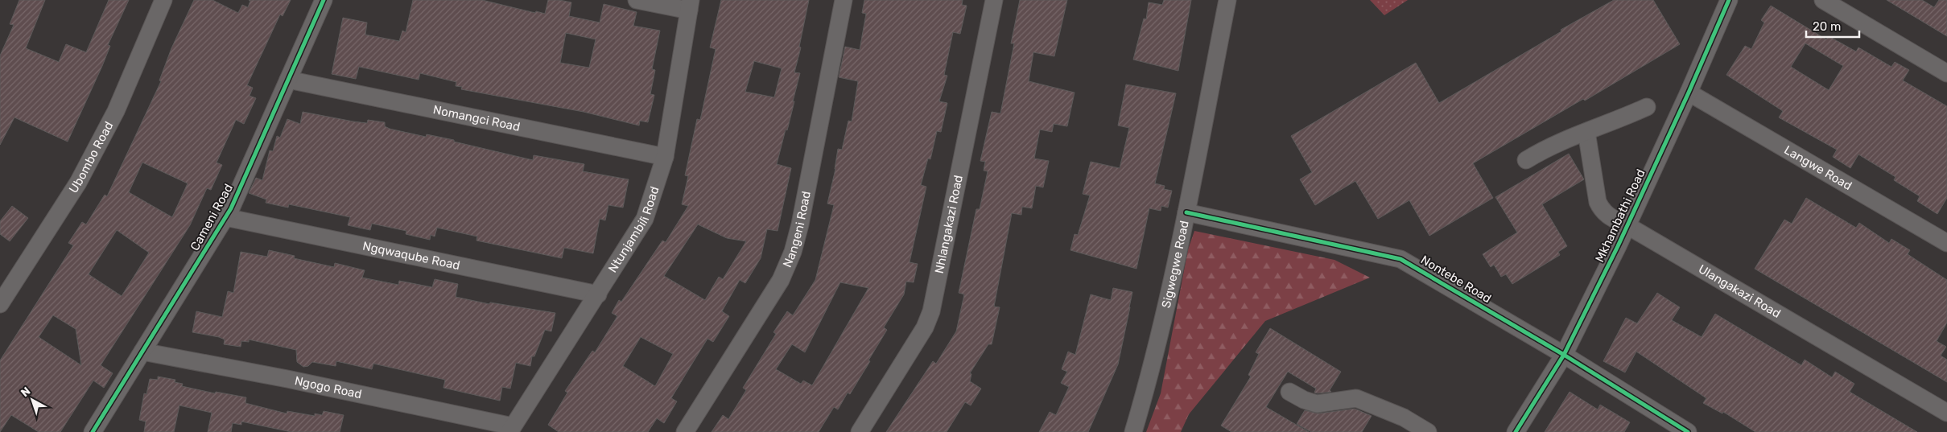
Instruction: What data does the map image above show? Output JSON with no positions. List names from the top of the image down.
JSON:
{
  "streets": {
    "street": [
      "Nomangci Road",
      "Ubombo Road",
      "Langwe Road",
      "Mkhambathi Road",
      "Cameni Road",
      "Nhlangakazi Road",
      "Nangeni Road",
      "Ntunjambili Road",
      "Ngqwaqube Road",
      "Sigwegwe Road",
      "Nontebe Road",
      "Ulangakazi Road",
      "Ngogo Road"
    ]
  },
  "crossings": [
    ["Nomangci Road", "Cameni Road"],
    ["Nomangci Road", "Ntunjambili Road"],
    ["Langwe Road", "Mkhambathi Road"],
    ["Mkhambathi Road", "Nontebe Road"],
    ["Mkhambathi Road", "Ulangakazi Road"],
    ["Cameni Road", "Ngqwaqube Road"],
    ["Cameni Road", "Ngogo Road"],
    ["Ntunjambili Road", "Ngqwaqube Road"],
    ["Ntunjambili Road", "Ngogo Road"],
    ["Sigwegwe Road", "Nontebe Road"]
  ],
  "scale_bar": "20 m",
  "north": "top left"
}
